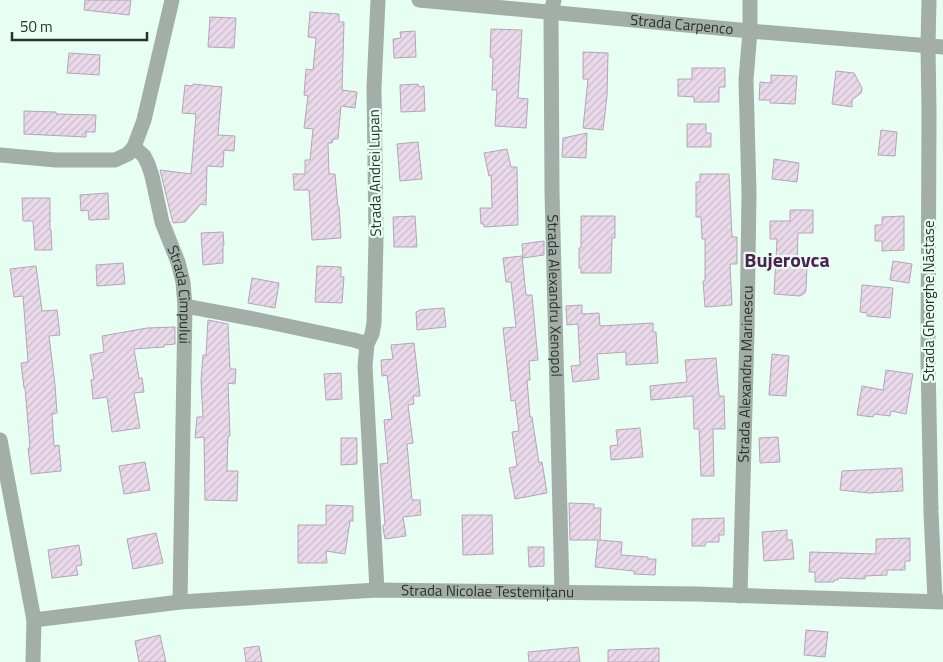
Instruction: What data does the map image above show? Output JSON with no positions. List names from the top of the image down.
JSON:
{
  "streets": {
    "street": [
      "Strada Carpenco",
      "Strada Andrei Lupan",
      "Strada Cîmpului",
      "Strada Alexandru Xenopol",
      "Strada Gheorghe Năstase",
      "Strada Alexandru Marinescu",
      "Strada Nicolae Testemițanu"
    ]
  },
  "crossings": [
    ["Strada Carpenco", "Strada Alexandru Xenopol"],
    ["Strada Carpenco", "Strada Gheorghe Năstase"],
    ["Strada Carpenco", "Strada Alexandru Marinescu"],
    ["Strada Andrei Lupan", "Strada Nicolae Testemițanu"],
    ["Strada Cîmpului", "Strada Nicolae Testemițanu"],
    ["Strada Alexandru Xenopol", "Strada Nicolae Testemițanu"],
    ["Strada Gheorghe Năstase", "Strada Nicolae Testemițanu"],
    ["Strada Alexandru Marinescu", "Strada Nicolae Testemițanu"]
  ],
  "districts": ["Bujerovca"],
  "scale_bar": "50 m"
}
